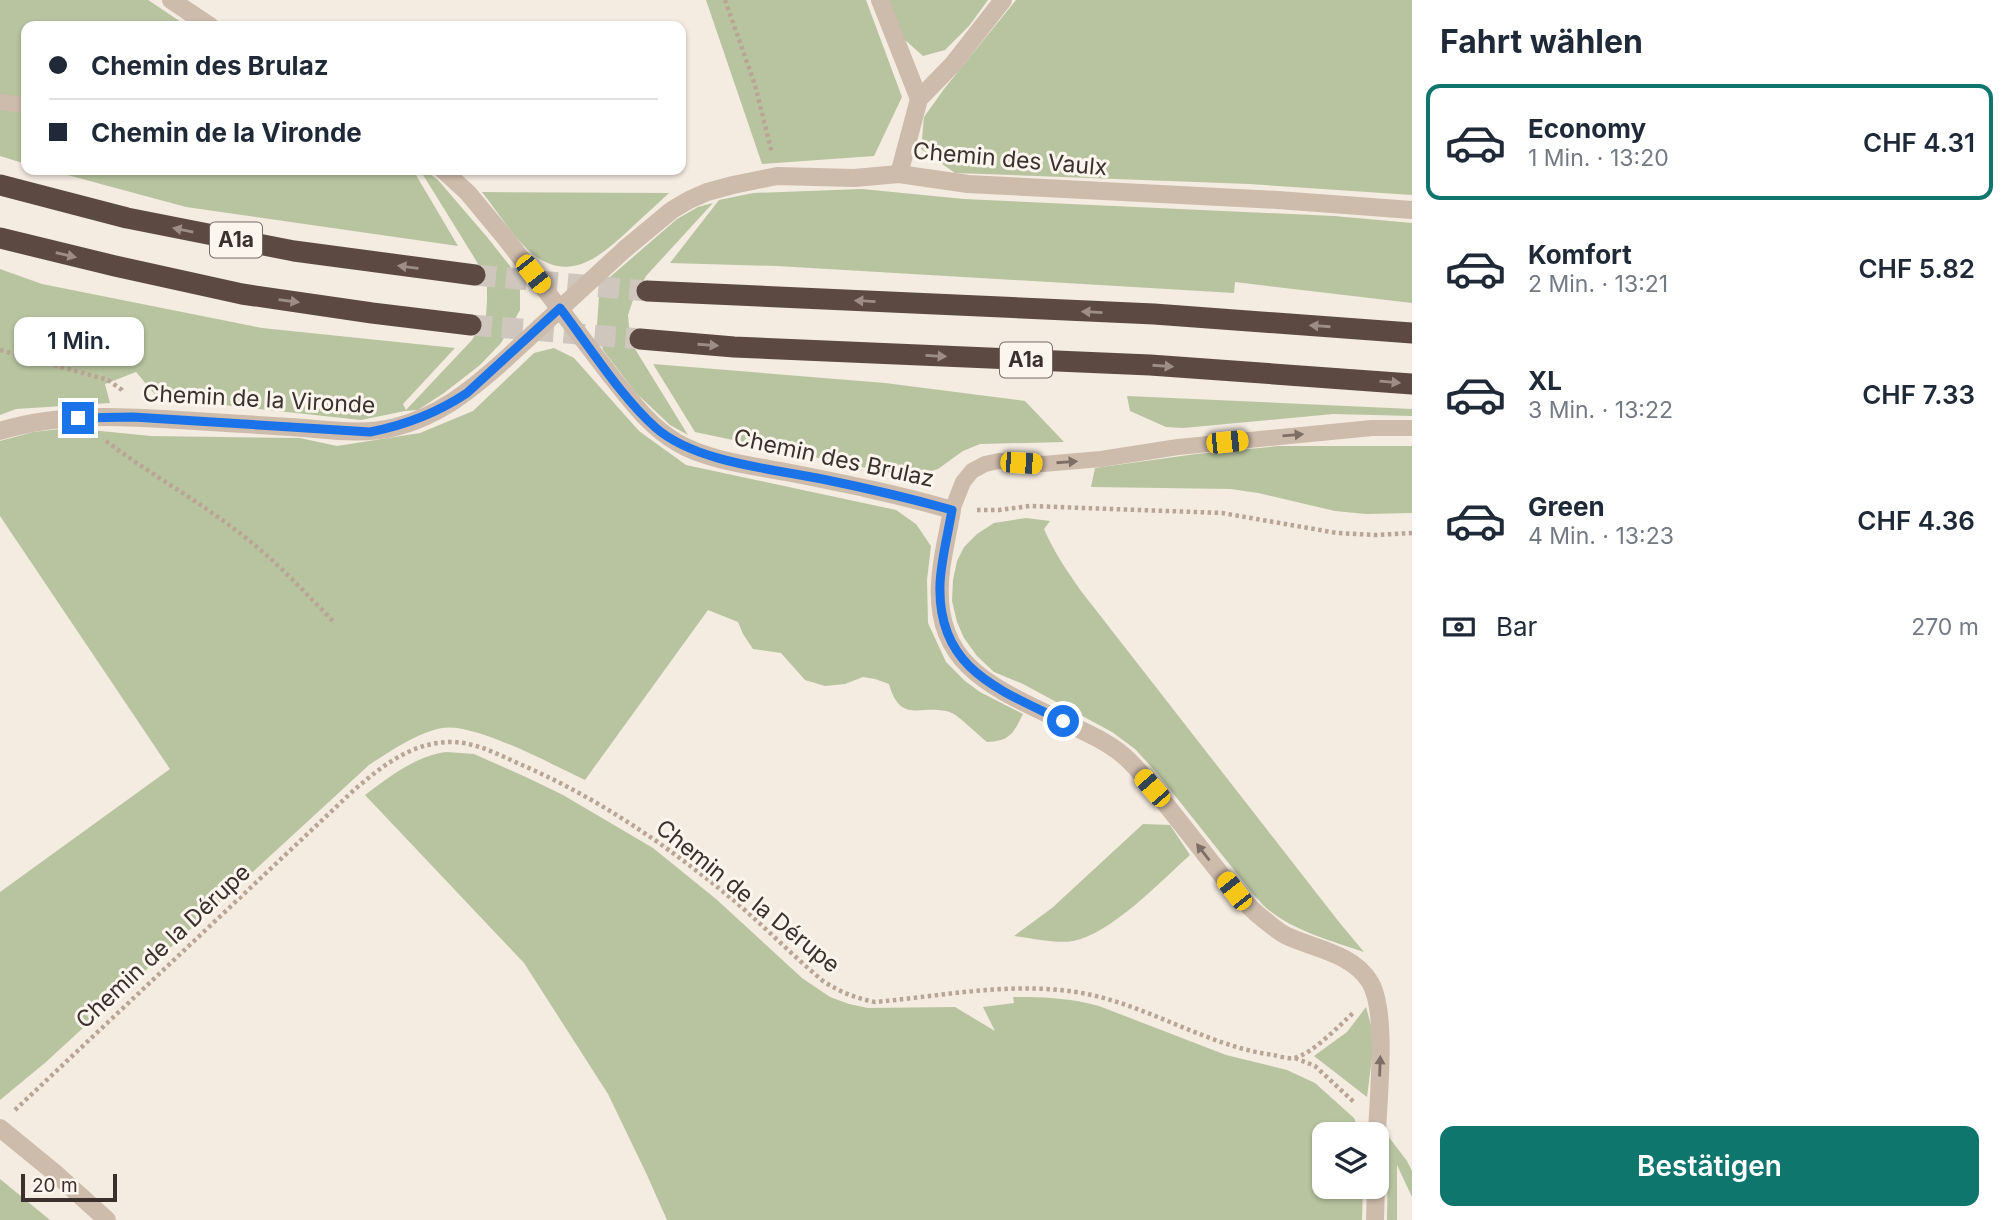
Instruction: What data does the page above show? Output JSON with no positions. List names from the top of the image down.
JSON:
{
  "streets": {
    "highway": ["A1a"],
    "street": ["Chemin des Vaulx", "Chemin de la Vironde", "Chemin des Brulaz"],
    "path": ["Chemin de la Dérupe"]
  },
  "crossings": [
    ["Chemin des Vaulx", "Chemin de la Vironde"],
    ["Chemin des Vaulx", "Chemin des Brulaz"],
    ["Chemin de la Vironde", "Chemin des Brulaz"]
  ],
  "one_way": ["Chemin des Brulaz"],
  "scale_bar": "20 m",
  "page": {
    "heading": "Fahrt wählen",
    "banner": ["Chemin des Brulaz", "Chemin de la Vironde"],
    "list": [
      {
        "name": "Economy",
        "note": "1 Min. · 13:20",
        "value": "CHF 4.31"
      },
      {
        "name": "Komfort",
        "note": "2 Min. · 13:21",
        "value": "CHF 5.82"
      },
      {
        "name": "XL",
        "note": "3 Min. · 13:22",
        "value": "CHF 7.33"
      },
      {
        "name": "Green",
        "note": "4 Min. · 13:23",
        "value": "CHF 4.36"
      }
    ],
    "bubble": "1 Min.",
    "pay": ["Bar", "270 m"],
    "buttons": "Bestätigen",
    "scale": "20 m"
  }
}
